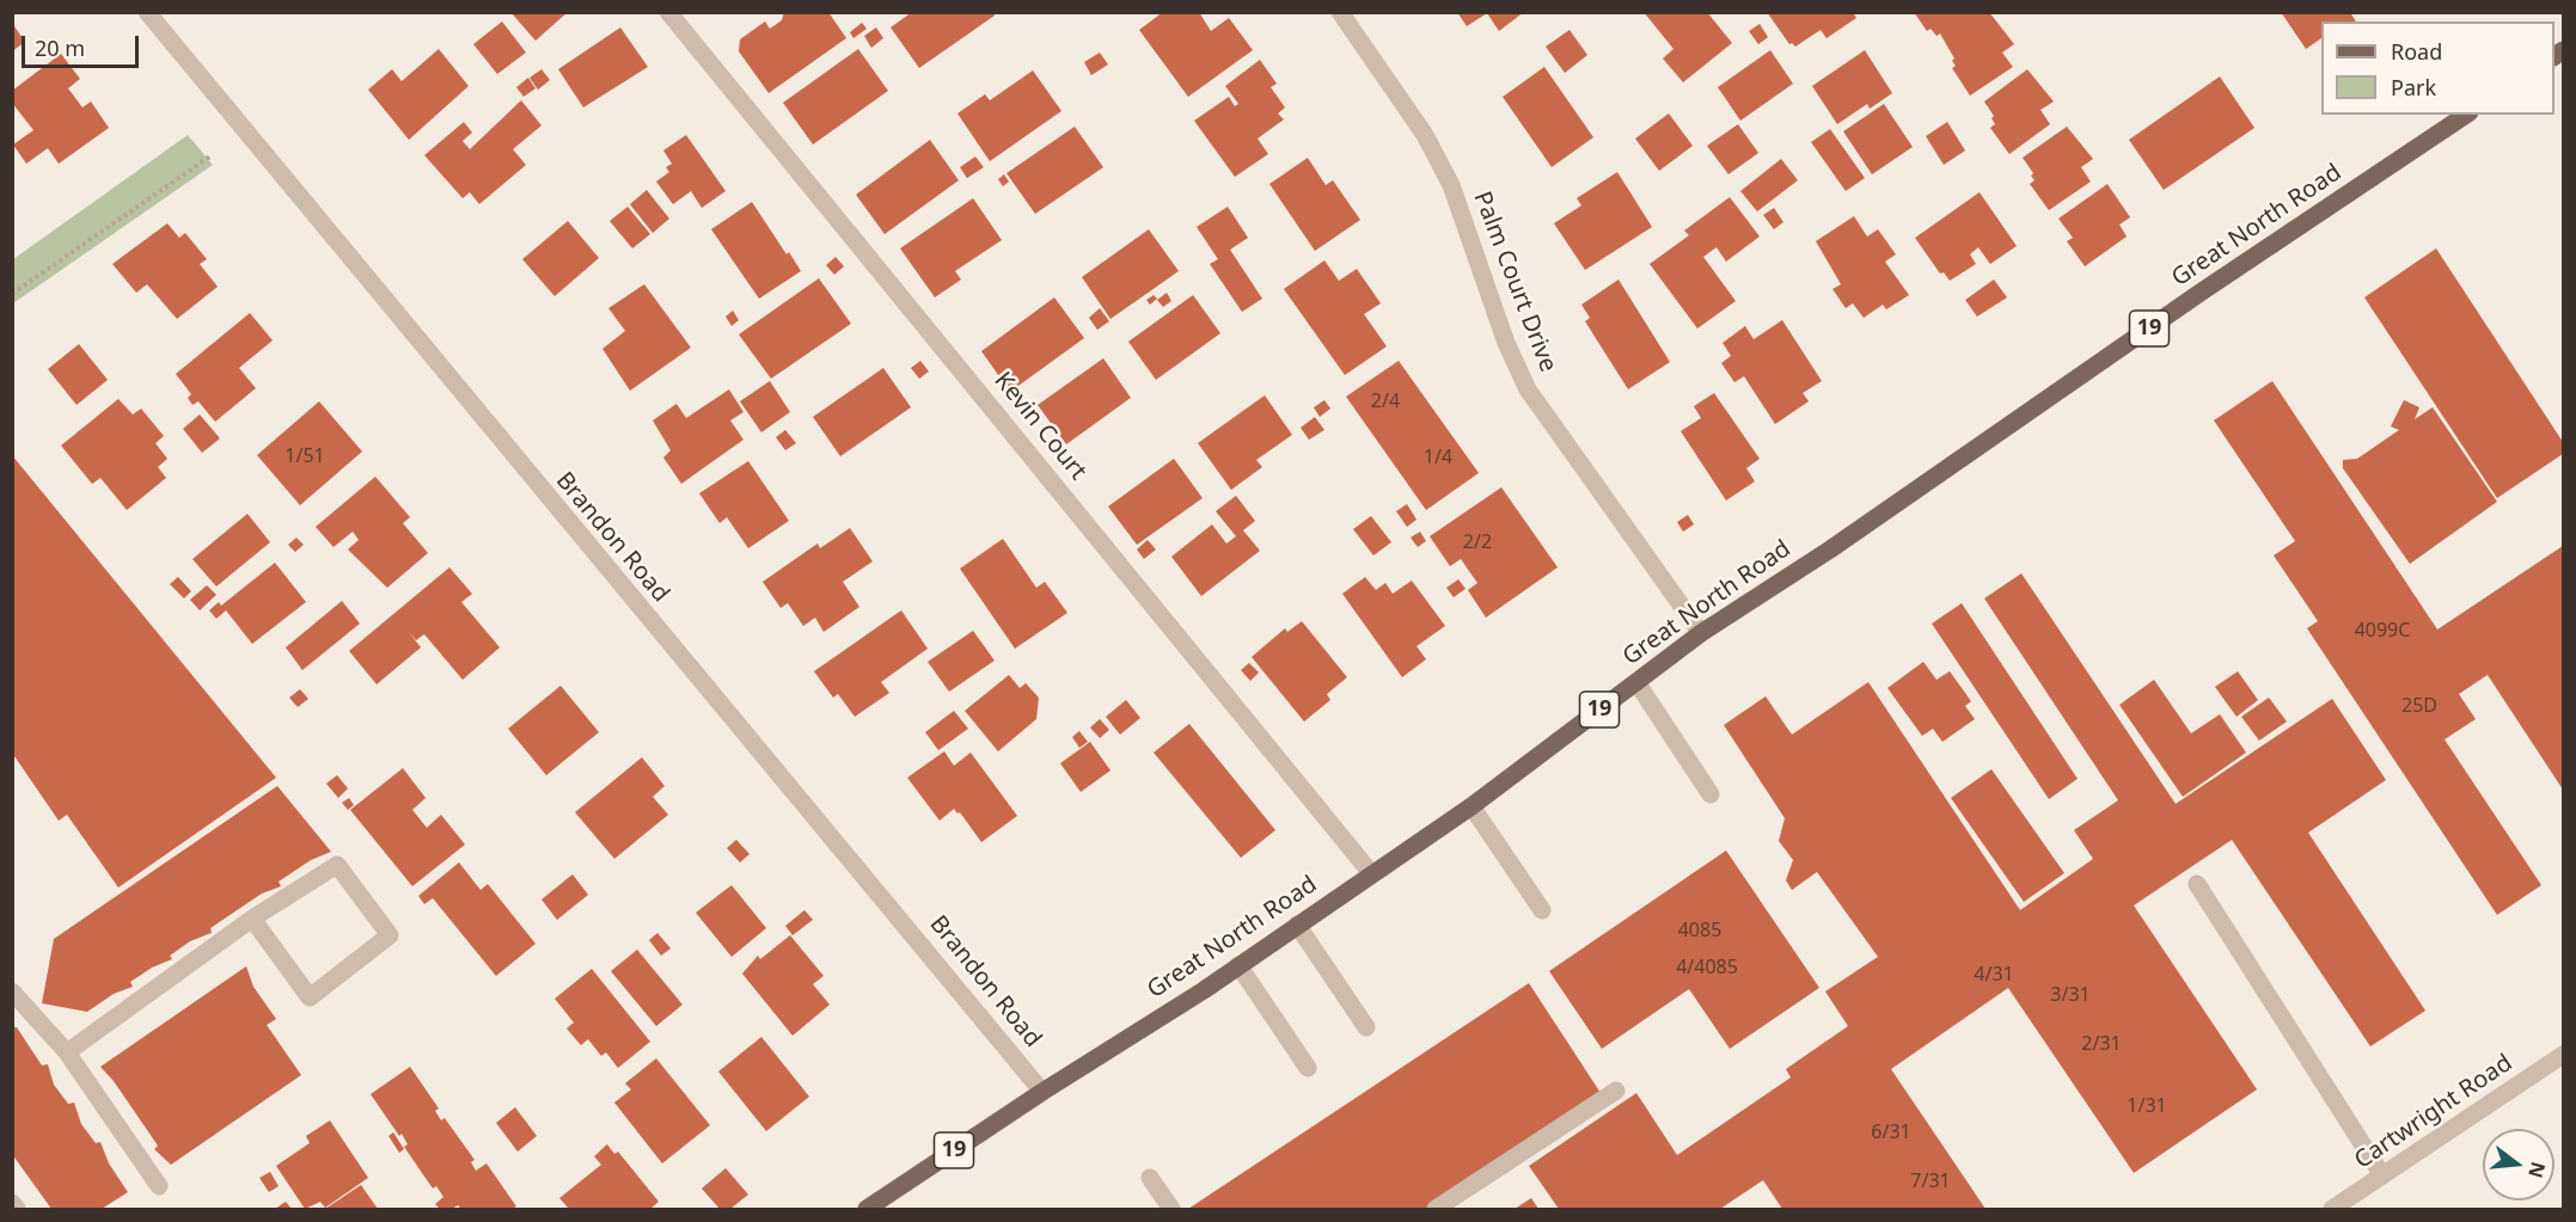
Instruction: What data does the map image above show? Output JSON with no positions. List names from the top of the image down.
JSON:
{
  "streets": {
    "main road": ["Great North Road", "19"],
    "street": [
      "Palm Court Drive",
      "Kevin Court",
      "Brandon Road",
      "Cartwright Road"
    ]
  },
  "crossings": [
    ["Great North Road", "Palm Court Drive"],
    ["Great North Road", "Kevin Court"],
    ["Great North Road", "Brandon Road"]
  ],
  "house_numbers": [
    "2/4",
    "1/51",
    "1/4",
    "2/2",
    "4099C",
    "25D",
    "4085",
    "4/4085",
    "4/31",
    "3/31",
    "2/31",
    "1/31",
    "6/31",
    "7/31"
  ],
  "legend": ["Road", "Park"],
  "scale_bar": "20 m",
  "north": "right"
}
